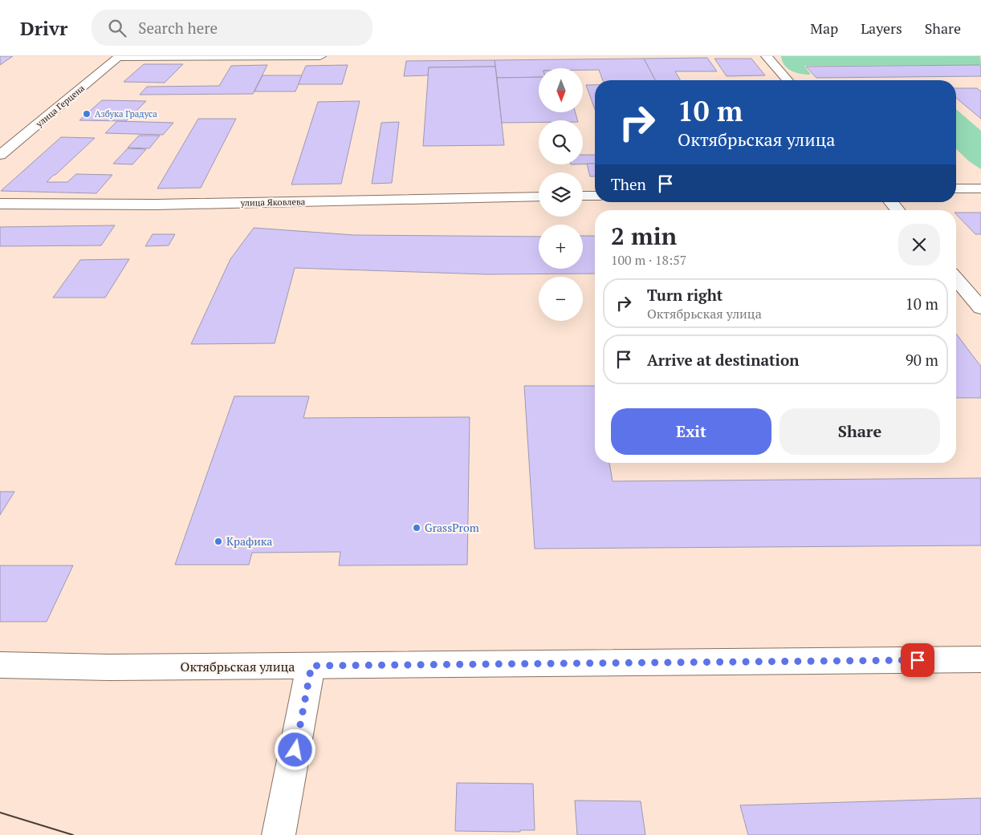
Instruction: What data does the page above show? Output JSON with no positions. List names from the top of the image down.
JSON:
{
  "streets": {
    "street": ["улица Герцена", "улица Яковлева", "Октябрьская улица"]
  },
  "places": ["Азбука Градуса", "GrassProm", "Крафика"],
  "north": "bottom",
  "page": {
    "header": "Drivr",
    "search": "Search here",
    "nav": ["Map", "Layers", "Share"],
    "map_buttons": ["+", "−"],
    "turn": ["10 m", "Октябрьская улица"],
    "then": "Then",
    "heading": ["2 min", "100 m · 18:57"],
    "list": [
      {
        "name": "Turn right",
        "note": "Октябрьская улица",
        "value": "10 m"
      },
      {
        "name": "Arrive at destination",
        "value": "90 m"
      }
    ],
    "buttons": ["Exit", "Share"]
  }
}
